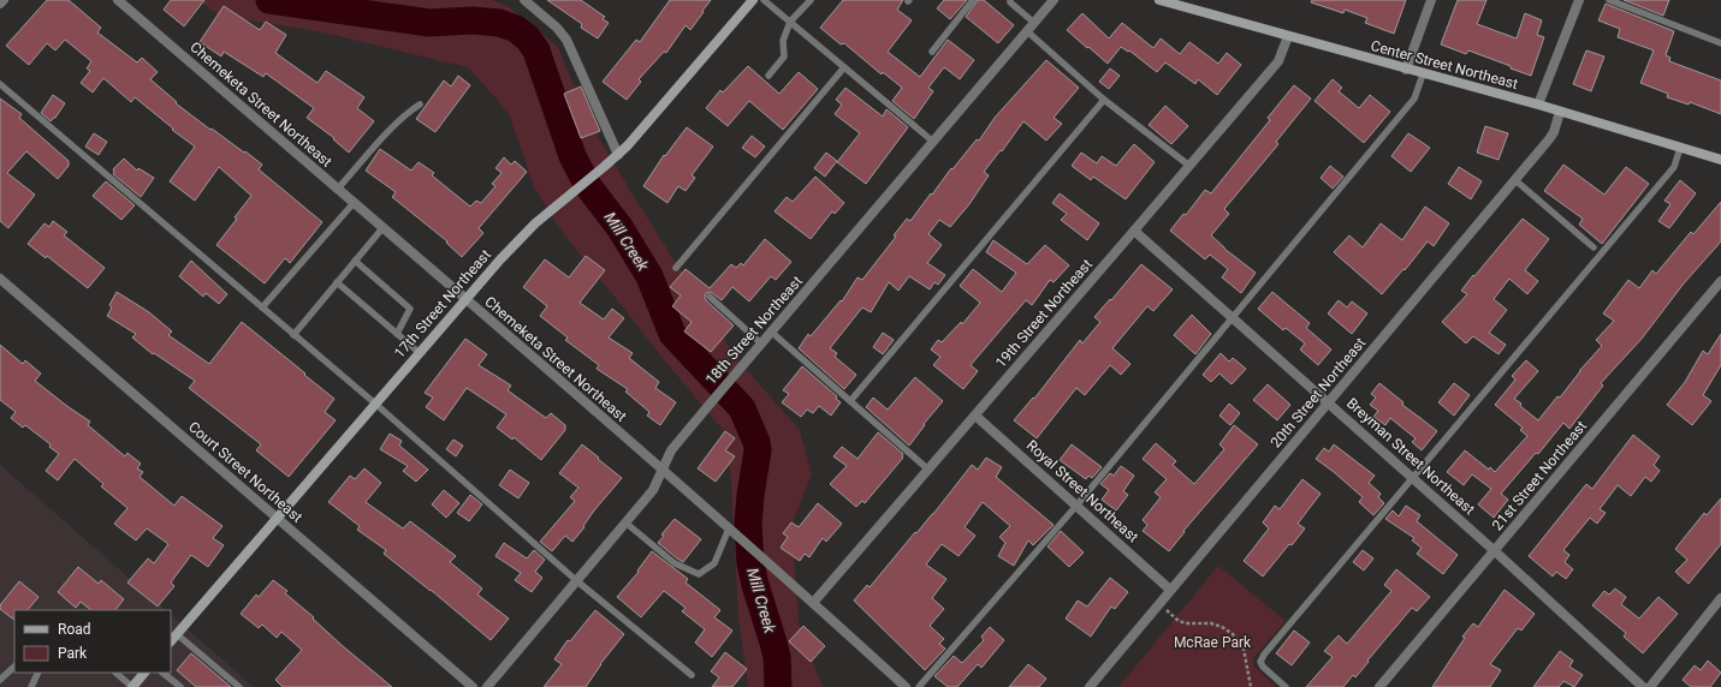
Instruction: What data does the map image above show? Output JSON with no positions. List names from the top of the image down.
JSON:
{
  "streets": {
    "main road": ["Center Street Northeast", "17th Street Northeast"],
    "street": [
      "Chemeketa Street Northeast",
      "19th Street Northeast",
      "18th Street Northeast",
      "20th Street Northeast",
      "Breyman Street Northeast",
      "Court Street Northeast",
      "21st Street Northeast",
      "Royal Street Northeast"
    ]
  },
  "crossings": [
    ["Center Street Northeast", "19th Street Northeast"],
    ["Center Street Northeast", "20th Street Northeast"],
    ["Chemeketa Street Northeast", "17th Street Northeast"],
    ["Chemeketa Street Northeast", "19th Street Northeast"],
    ["Chemeketa Street Northeast", "18th Street Northeast"],
    ["17th Street Northeast", "Court Street Northeast"],
    ["19th Street Northeast", "Breyman Street Northeast"],
    ["19th Street Northeast", "Royal Street Northeast"],
    ["20th Street Northeast", "Breyman Street Northeast"],
    ["20th Street Northeast", "Royal Street Northeast"],
    ["Breyman Street Northeast", "21st Street Northeast"]
  ],
  "water": ["Mill Creek"],
  "parks": ["McRae Park"],
  "legend": ["Road", "Park"]
}
